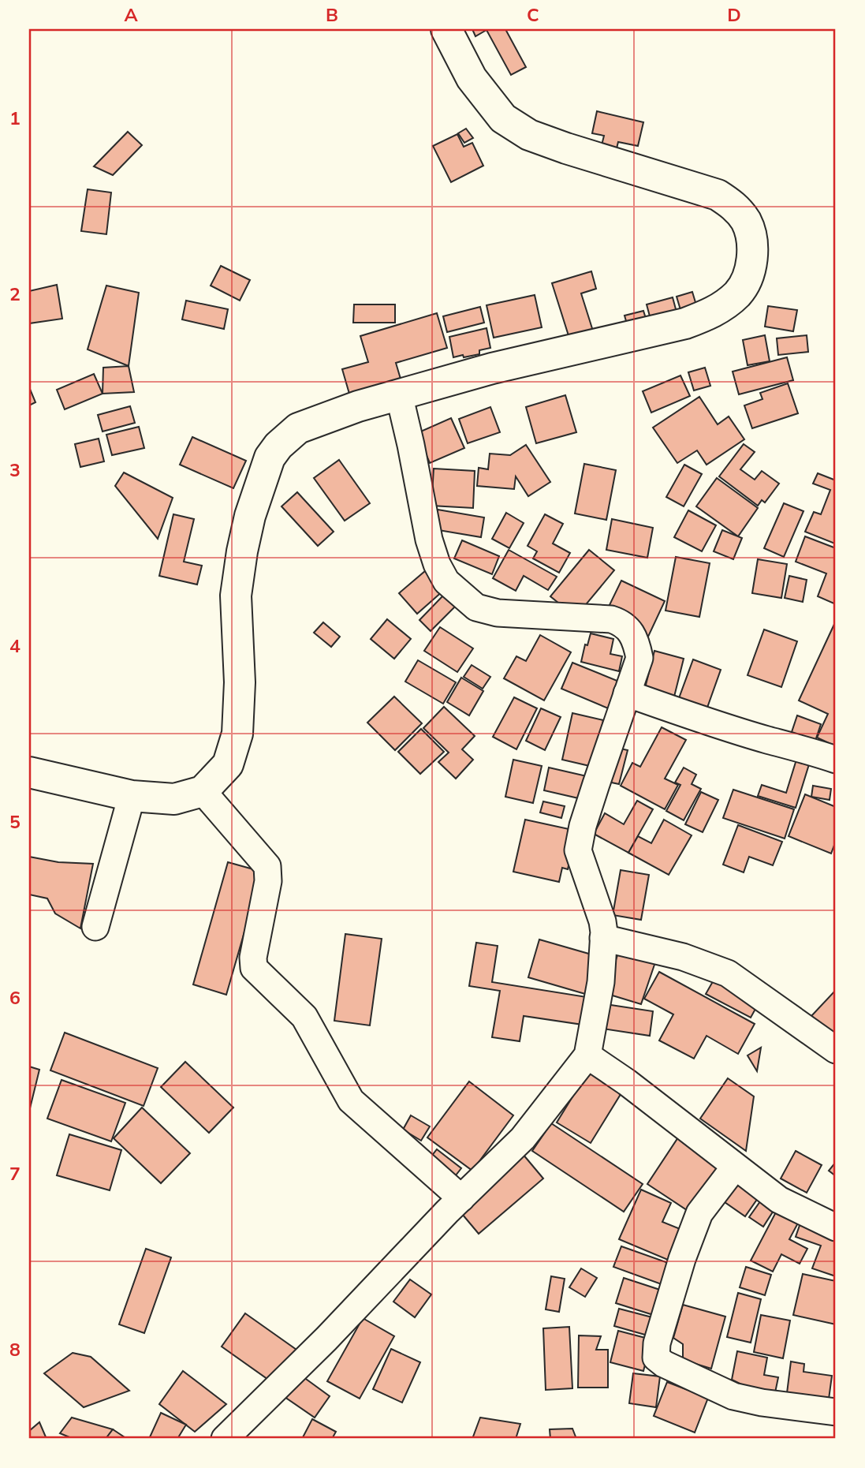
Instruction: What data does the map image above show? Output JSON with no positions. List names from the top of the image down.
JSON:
{
  "grid": {
    "columns": [
      "A",
      "B",
      "C",
      "D"
    ],
    "rows": [
      "1",
      "2",
      "3",
      "4",
      "5",
      "6",
      "7",
      "8"
    ]
  }
}
